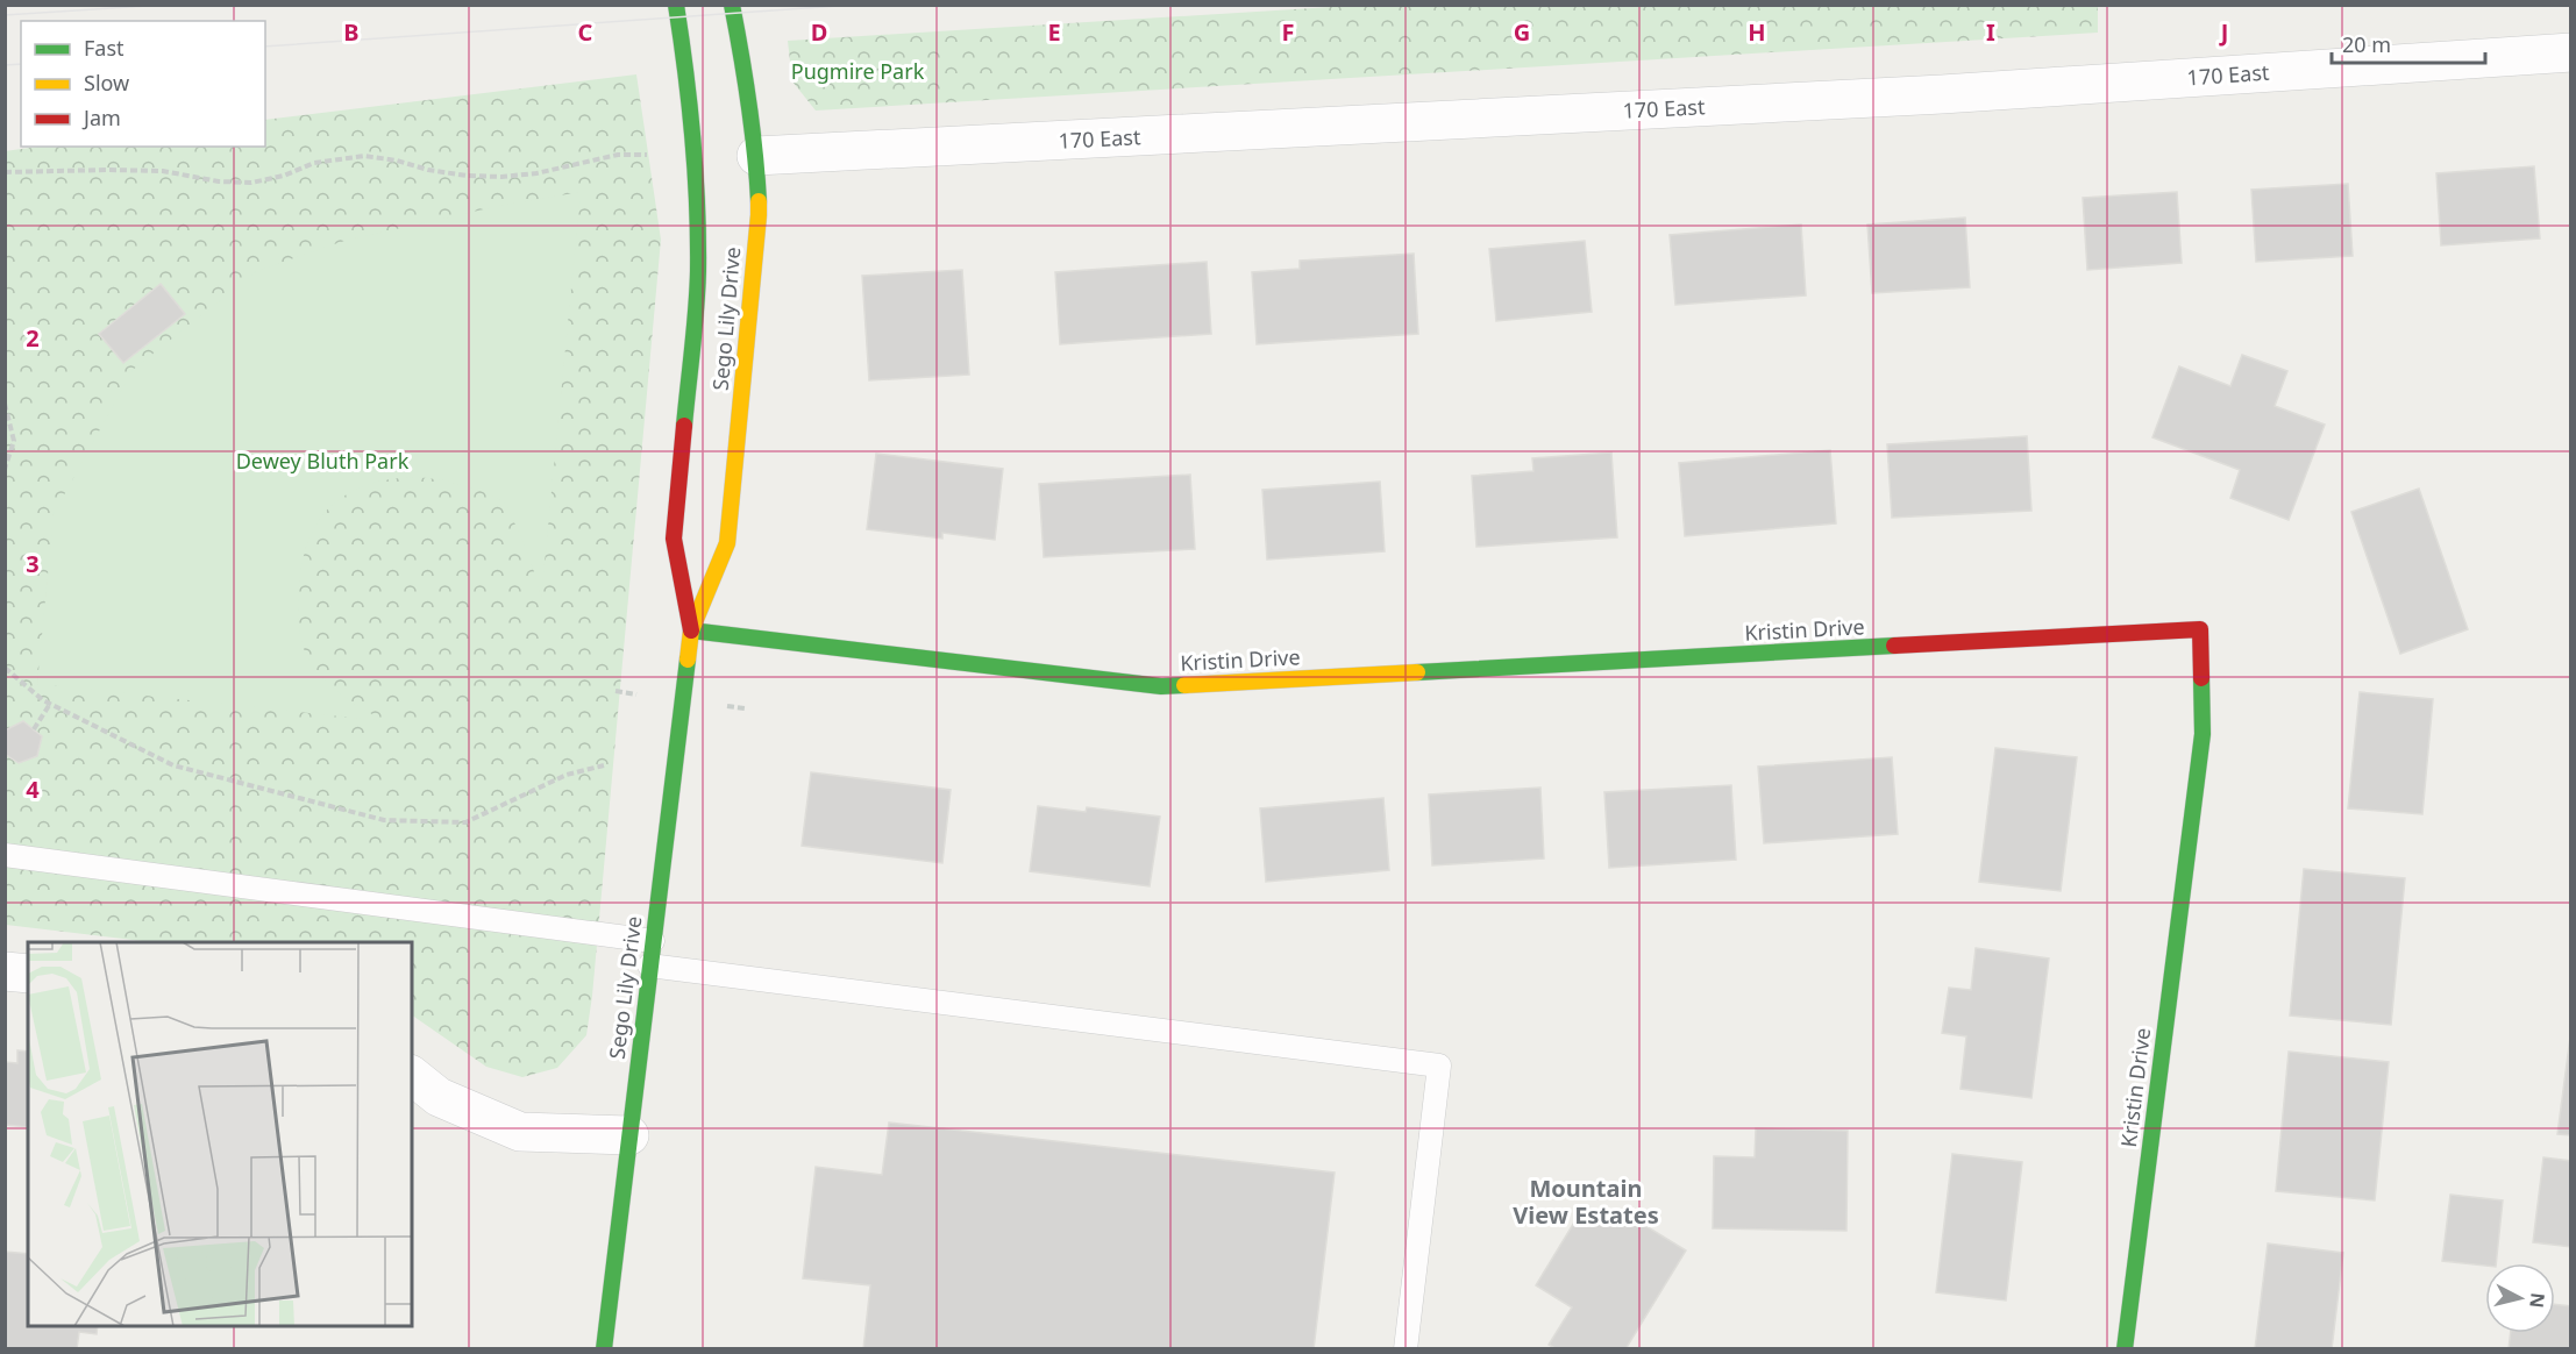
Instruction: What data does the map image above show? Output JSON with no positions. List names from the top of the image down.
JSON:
{
  "streets": {
    "street": ["170 East", "Sego Lily Drive", "Kristin Drive"]
  },
  "crossings": [
    ["170 East", "Sego Lily Drive"],
    ["Sego Lily Drive", "Kristin Drive"]
  ],
  "districts": ["Mountain View Estates"],
  "parks": ["Pugmire Park", "Dewey Bluth Park"],
  "legend": ["Fast", "Slow", "Jam"],
  "scale_bar": "20 m",
  "north": "right",
  "grid": {
    "columns": [
      "B",
      "C",
      "D",
      "E",
      "F",
      "G",
      "H",
      "I",
      "J"
    ],
    "rows": ["2", "3", "4"]
  }
}
